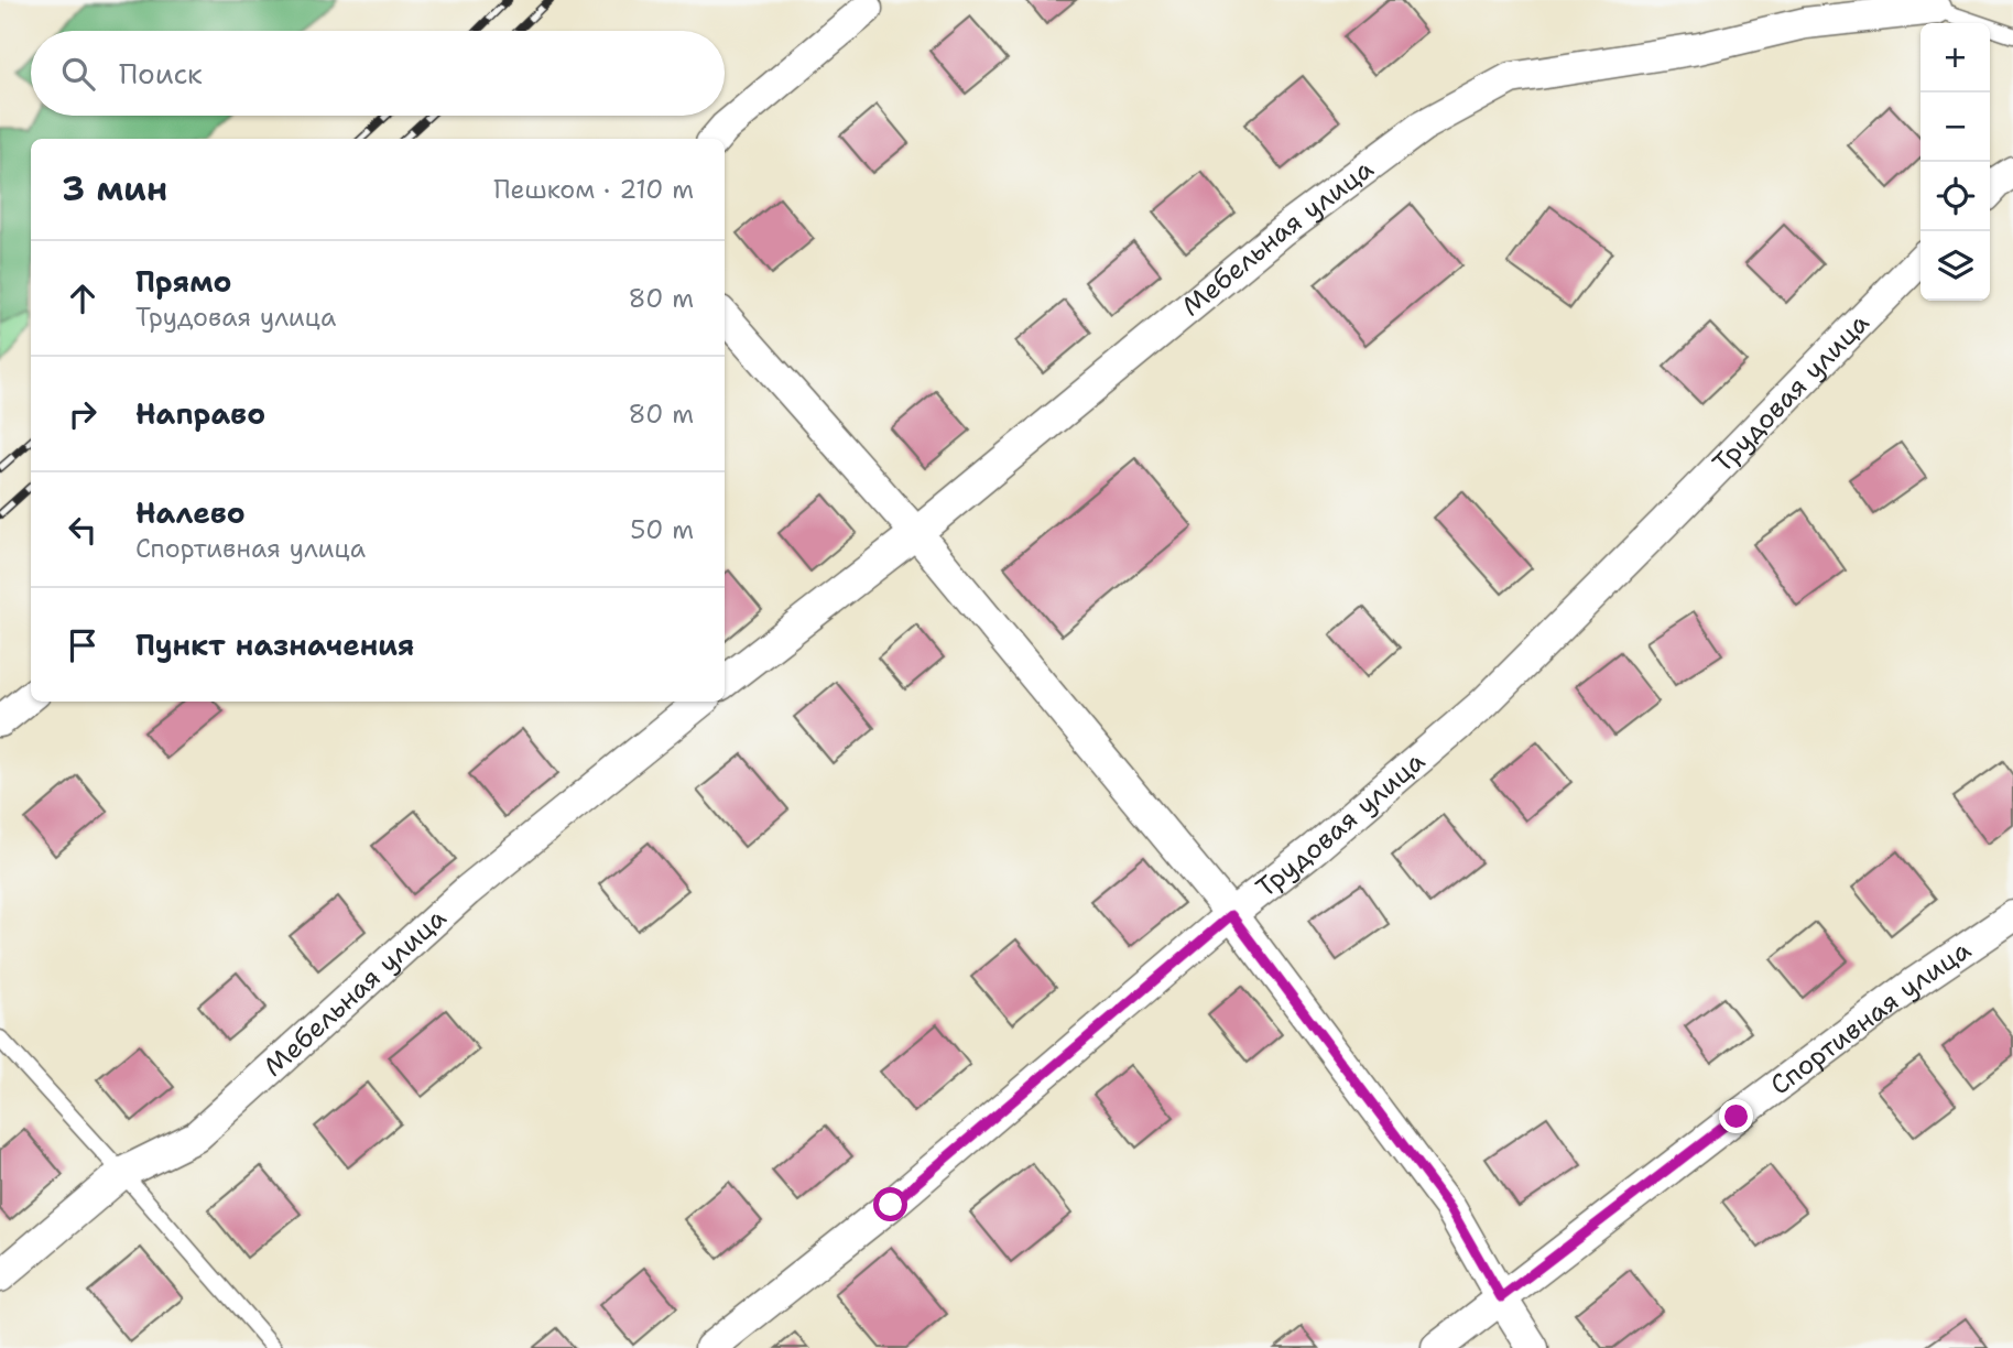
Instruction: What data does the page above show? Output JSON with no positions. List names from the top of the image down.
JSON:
{
  "streets": {
    "street": ["Мебельная улица", "Трудовая улица", "Спортивная улица"]
  },
  "page": {
    "map_buttons": ["+", "−"],
    "search": "Поиск",
    "heading": ["3 мин", "Пешком · 210 m"],
    "list": [
      ["Прямо", "Трудовая улица", "80 m"],
      ["Направо", "80 m"],
      ["Налево", "Спортивная улица", "50 m"],
      "Пункт назначения"
    ]
  }
}
